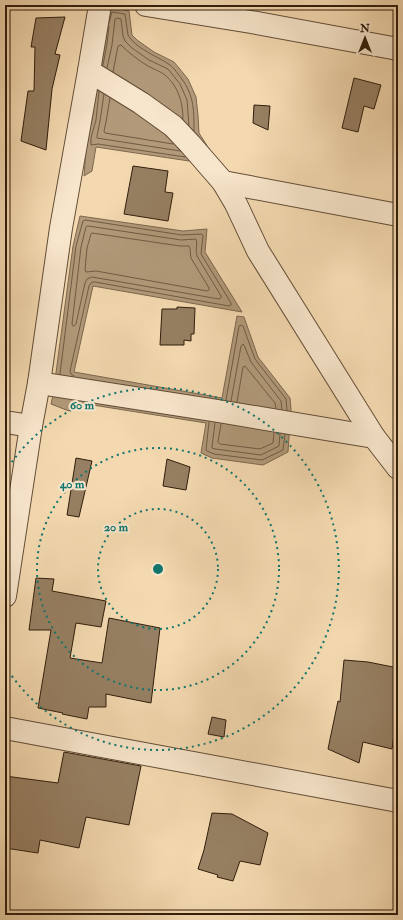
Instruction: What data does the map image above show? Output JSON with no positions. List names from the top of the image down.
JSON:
{
  "north": "top",
  "rings": ["60 m", "40 m", "20 m"]
}
